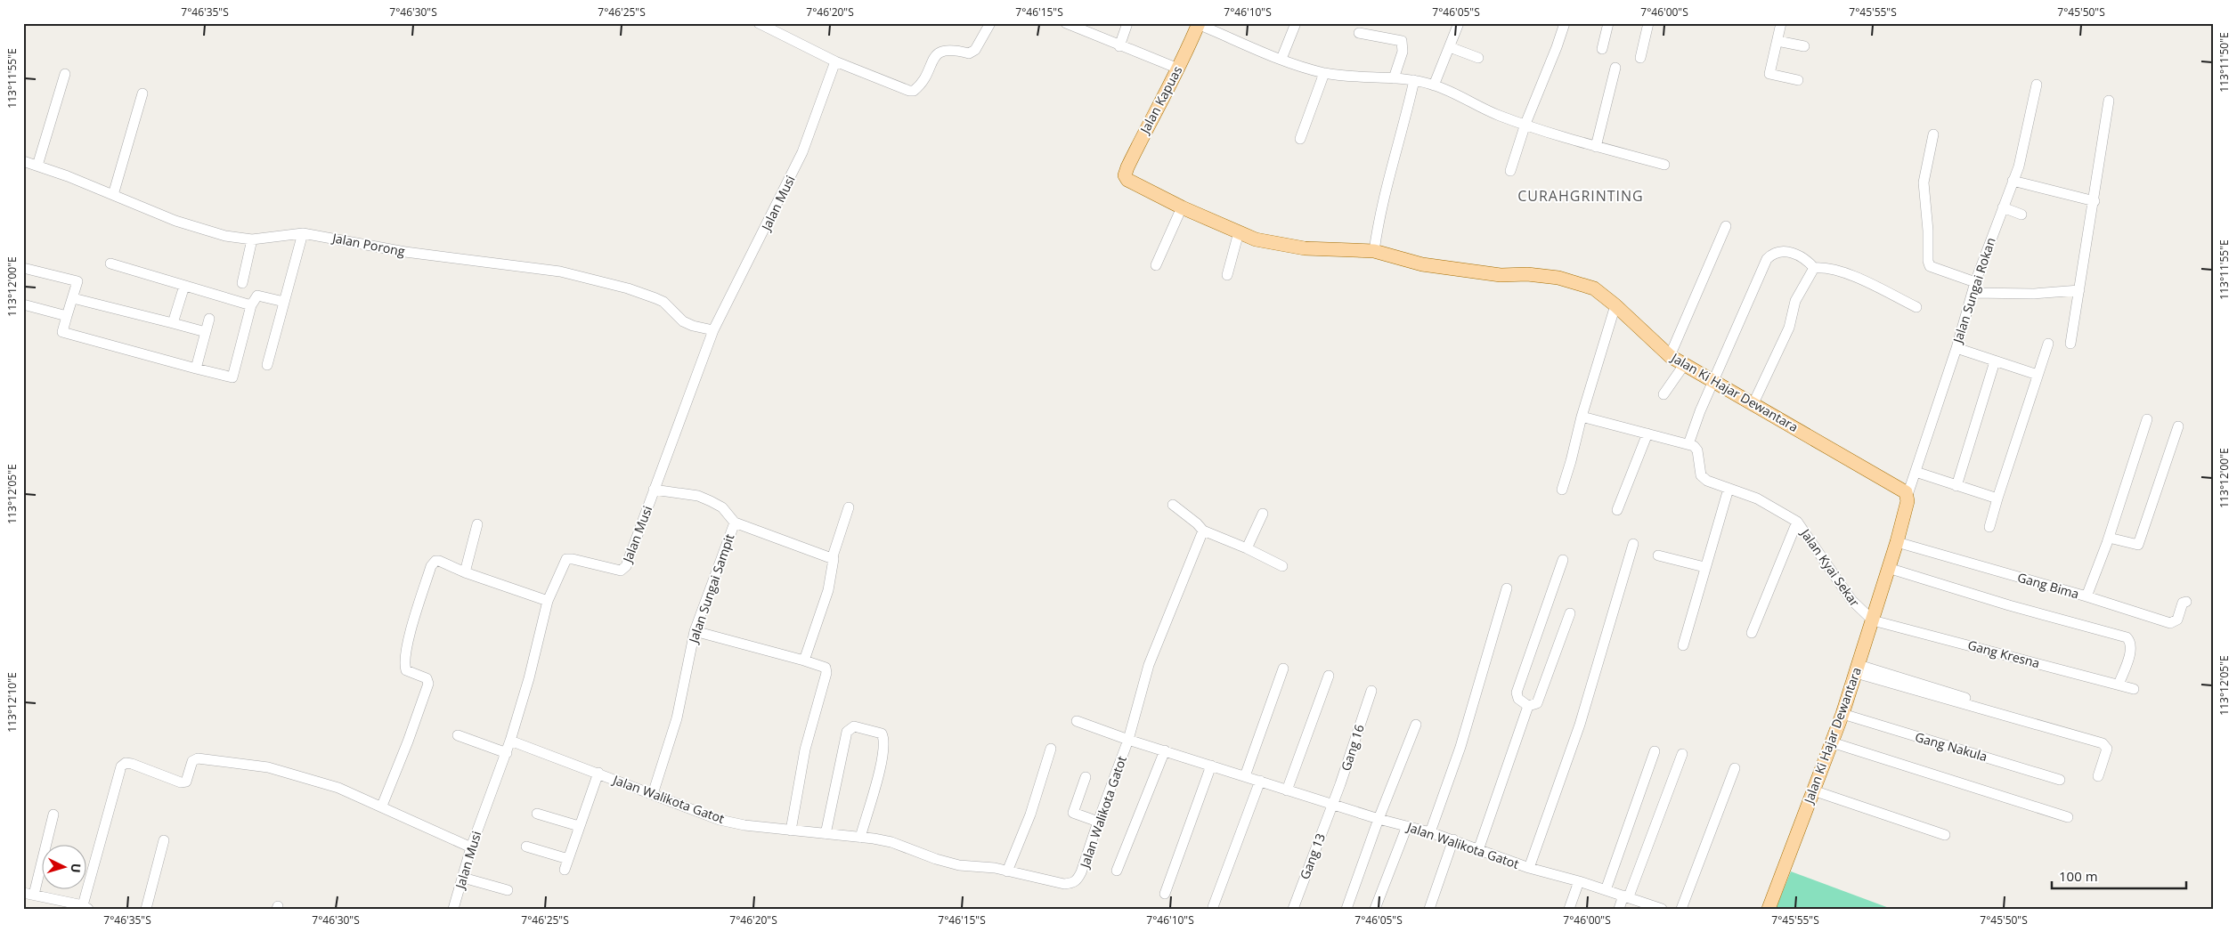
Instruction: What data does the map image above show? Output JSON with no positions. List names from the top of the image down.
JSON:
{
  "streets": {
    "main road": ["Jalan Kapuas", "Jalan Ki Hajar Dewantara"],
    "street": [
      "Jalan Musi",
      "Jalan Porong",
      "Jalan Sungai Rokan",
      "Jalan Kyai Sekar",
      "Gang Bima",
      "Jalan Sungai Sampit",
      "Gang Kresna",
      "Gang Nakula",
      "Gang 16",
      "Jalan Walikota Gatot",
      "Gang 13"
    ]
  },
  "crossings": [
    ["Jalan Kapuas", "Jalan Ki Hajar Dewantara"],
    ["Jalan Musi", "Jalan Porong"],
    ["Jalan Musi", "Jalan Sungai Sampit"],
    ["Jalan Musi", "Jalan Walikota Gatot"],
    ["Jalan Sungai Rokan", "Jalan Ki Hajar Dewantara"],
    ["Jalan Ki Hajar Dewantara", "Jalan Kyai Sekar"],
    ["Jalan Ki Hajar Dewantara", "Gang Bima"],
    ["Jalan Ki Hajar Dewantara", "Gang Kresna"],
    ["Jalan Ki Hajar Dewantara", "Gang Nakula"],
    ["Jalan Kyai Sekar", "Gang Kresna"],
    ["Jalan Sungai Sampit", "Jalan Walikota Gatot"],
    ["Gang 16", "Jalan Walikota Gatot"],
    ["Gang 16", "Gang 13"],
    ["Jalan Walikota Gatot", "Gang 13"]
  ],
  "districts": ["CURAHGRINTING"],
  "scale_bar": "100 m",
  "north": "right",
  "coordinates": [
    "7°46'35\"S",
    "7°46'30\"S",
    "7°46'25\"S",
    "7°46'20\"S",
    "7°46'15\"S",
    "7°46'10\"S",
    "7°46'05\"S",
    "7°46'00\"S",
    "7°45'55\"S",
    "7°45'50\"S",
    "113°11'50\"E",
    "113°11'55\"E",
    "113°12'00\"E",
    "113°12'05\"E",
    "113°12'10\"E"
  ]
}
